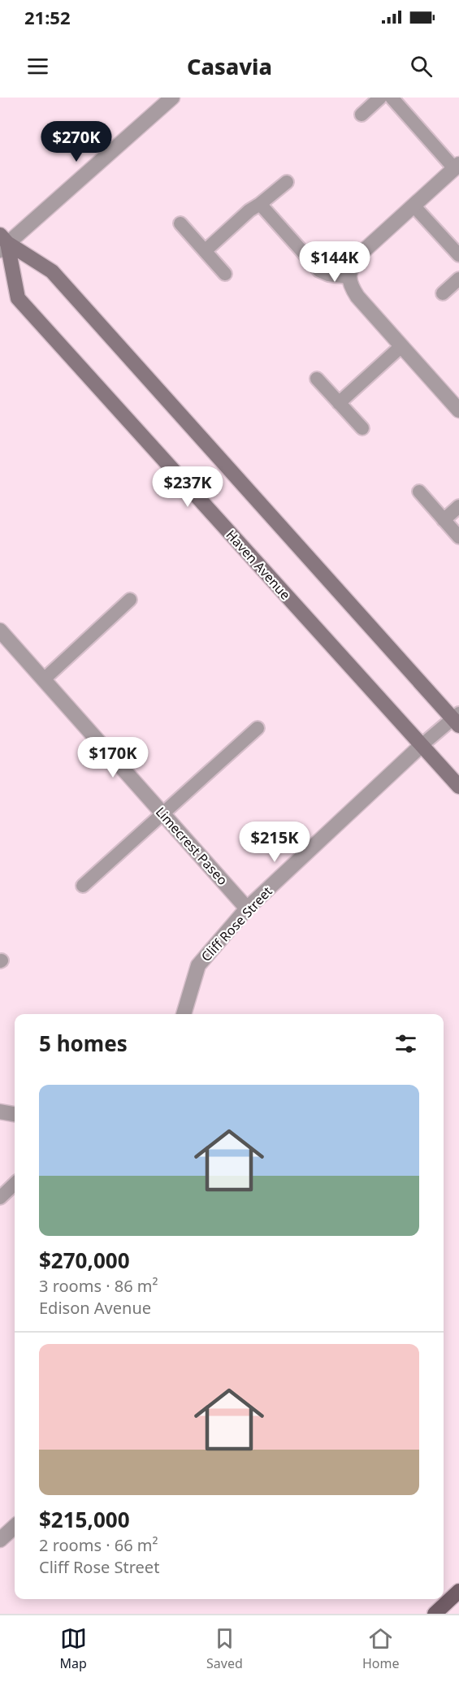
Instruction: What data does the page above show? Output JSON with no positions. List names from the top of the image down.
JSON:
{
  "streets": {
    "street": ["Haven Avenue", "Limecrest Paseo", "Cliff Rose Street"]
  },
  "crossings": [
    ["Haven Avenue", "Cliff Rose Street"],
    ["Limecrest Paseo", "Cliff Rose Street"]
  ],
  "page": {
    "status": "21:52",
    "header": "Casavia",
    "price": [
      "$270K",
      "$144K",
      "$237K",
      "$170K",
      "$215K"
    ],
    "heading": "5 homes",
    "list": [
      {
        "name": "$270,000",
        "note": "3 rooms · 86 m² · Edison Avenue"
      },
      {
        "name": "$215,000",
        "note": "2 rooms · 66 m² · Cliff Rose Street"
      }
    ],
    "tabs": ["Map", "Saved", "Home"]
  }
}
